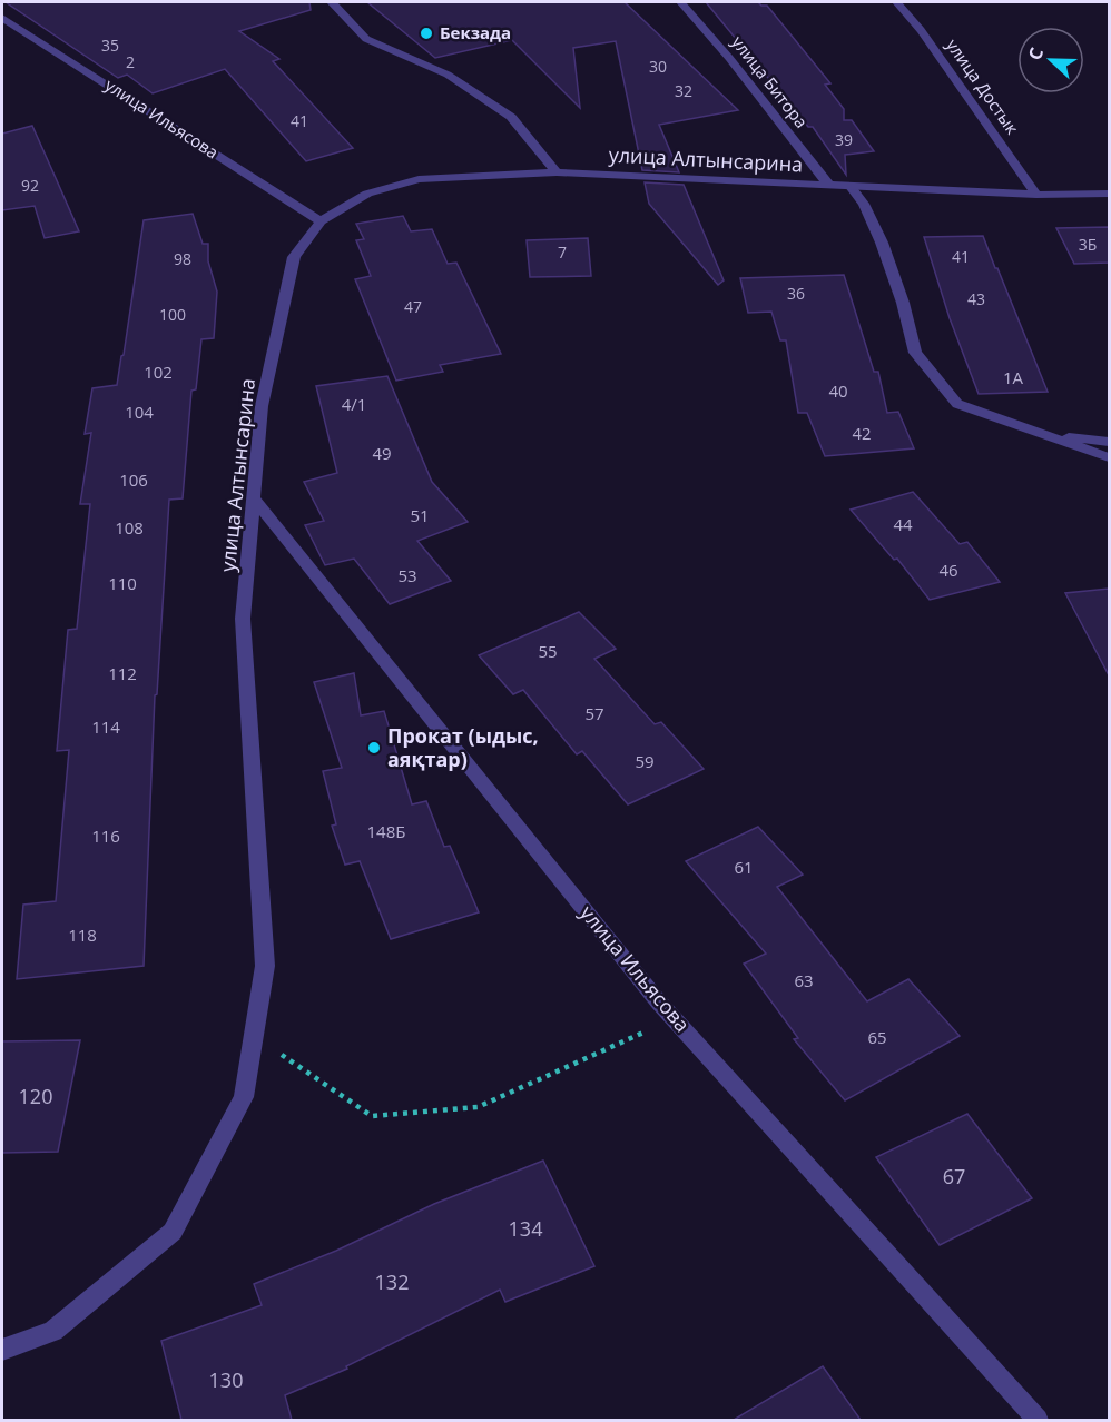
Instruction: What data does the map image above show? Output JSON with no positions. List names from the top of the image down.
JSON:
{
  "streets": {
    "street": [
      "улица Битора",
      "улица Достык",
      "улица Ильясова",
      "улица Алтынсарина"
    ]
  },
  "crossings": [
    ["улица Битора", "улица Алтынсарина"],
    ["улица Достык", "улица Алтынсарина"],
    ["улица Ильясова", "улица Алтынсарина"]
  ],
  "places": ["Бекзада", "Прокат (ыдыс, аяқтар)"],
  "house_numbers": [
    "35",
    "2",
    "30",
    "32",
    "41",
    "39",
    "92",
    "3Б",
    "7",
    "41",
    "98",
    "36",
    "43",
    "47",
    "100",
    "102",
    "1А",
    "40",
    "4/1",
    "104",
    "42",
    "49",
    "106",
    "51",
    "44",
    "108",
    "46",
    "53",
    "110",
    "55",
    "112",
    "57",
    "114",
    "59",
    "148Б",
    "116",
    "61",
    "118",
    "63",
    "65",
    "120",
    "67",
    "134",
    "132",
    "130"
  ],
  "north": "left"
}
